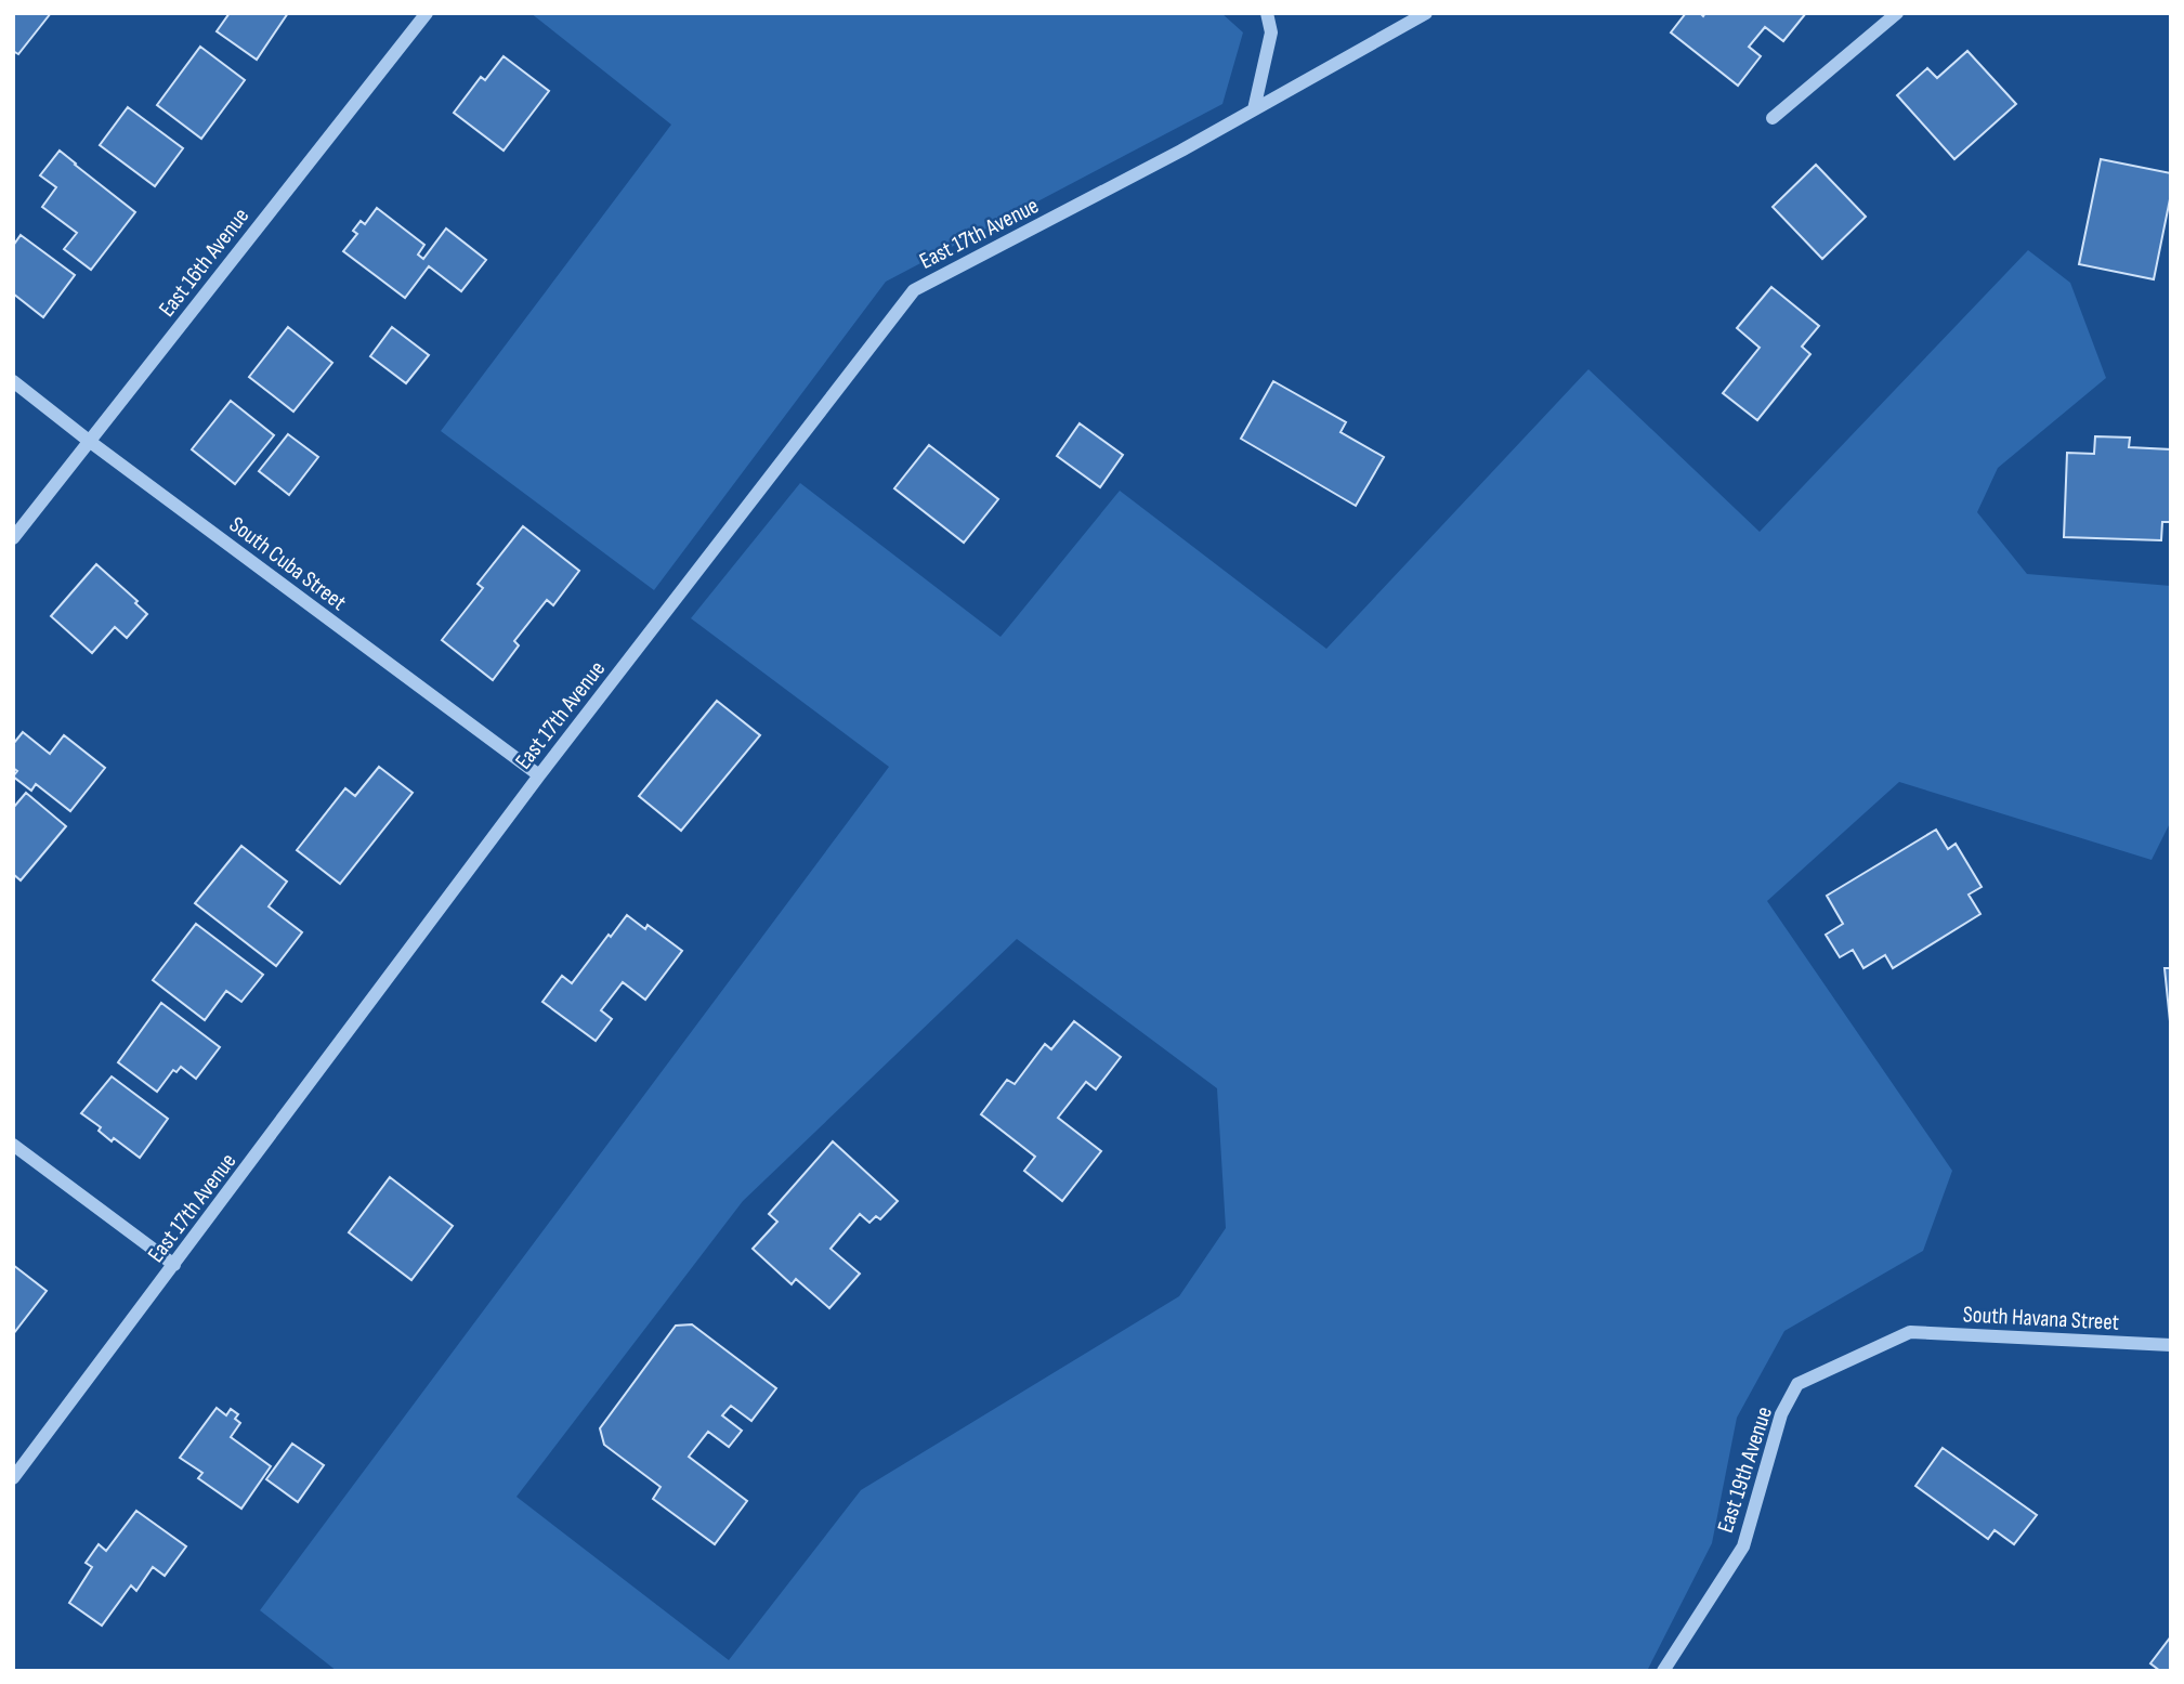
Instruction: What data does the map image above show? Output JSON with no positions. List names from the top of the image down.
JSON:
{
  "streets": {
    "street": [
      "East 17th Avenue",
      "East 16th Avenue",
      "South Cuba Street",
      "South Havana Street",
      "East 19th Avenue"
    ]
  },
  "crossings": [
    ["East 17th Avenue", "South Cuba Street"],
    ["East 16th Avenue", "South Cuba Street"],
    ["South Havana Street", "East 19th Avenue"]
  ]
}
